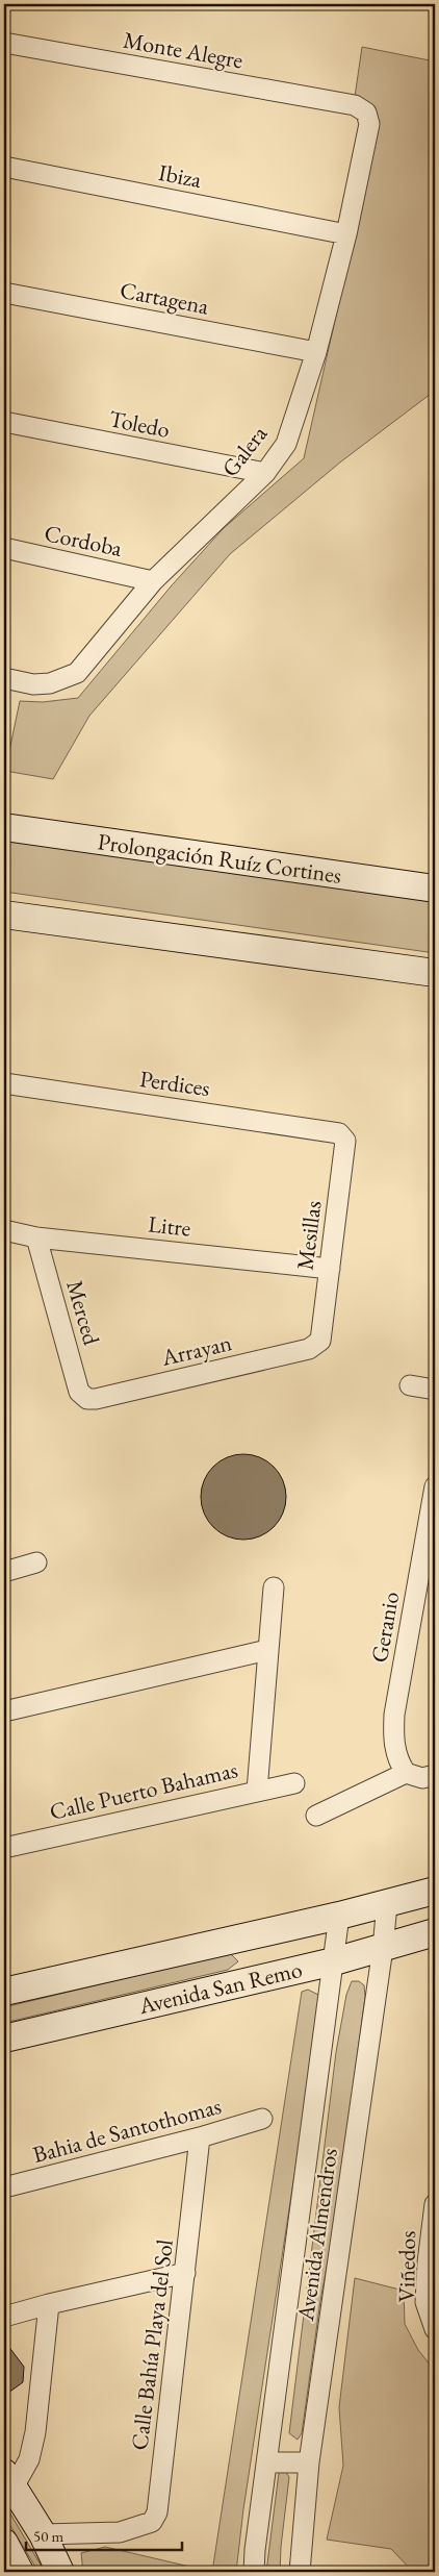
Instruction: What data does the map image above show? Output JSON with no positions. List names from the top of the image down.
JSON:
{
  "streets": {
    "street": [
      "Monte Alegre",
      "Ibiza",
      "Cartagena",
      "Toledo",
      "Galera",
      "Cordoba",
      "Prolongación Ruíz Cortines",
      "Perdices",
      "Litre",
      "Mesillas",
      "Merced",
      "Arrayan",
      "Geranio",
      "Calle Puerto Bahamas",
      "Avenida San Remo",
      "Bahia de Santothomas",
      "Avenida Almendros",
      "Viñedos",
      "Calle Bahía Playa del Sol"
    ]
  },
  "crossings": [
    ["Monte Alegre", "Galera"],
    ["Ibiza", "Galera"],
    ["Cartagena", "Galera"],
    ["Toledo", "Galera"],
    ["Galera", "Cordoba"],
    ["Perdices", "Mesillas"],
    ["Litre", "Mesillas"],
    ["Litre", "Merced"],
    ["Mesillas", "Arrayan"],
    ["Merced", "Arrayan"],
    ["Avenida San Remo", "Avenida Almendros"],
    ["Bahia de Santothomas", "Calle Bahía Playa del Sol"]
  ],
  "scale_bar": "50 m"
}
